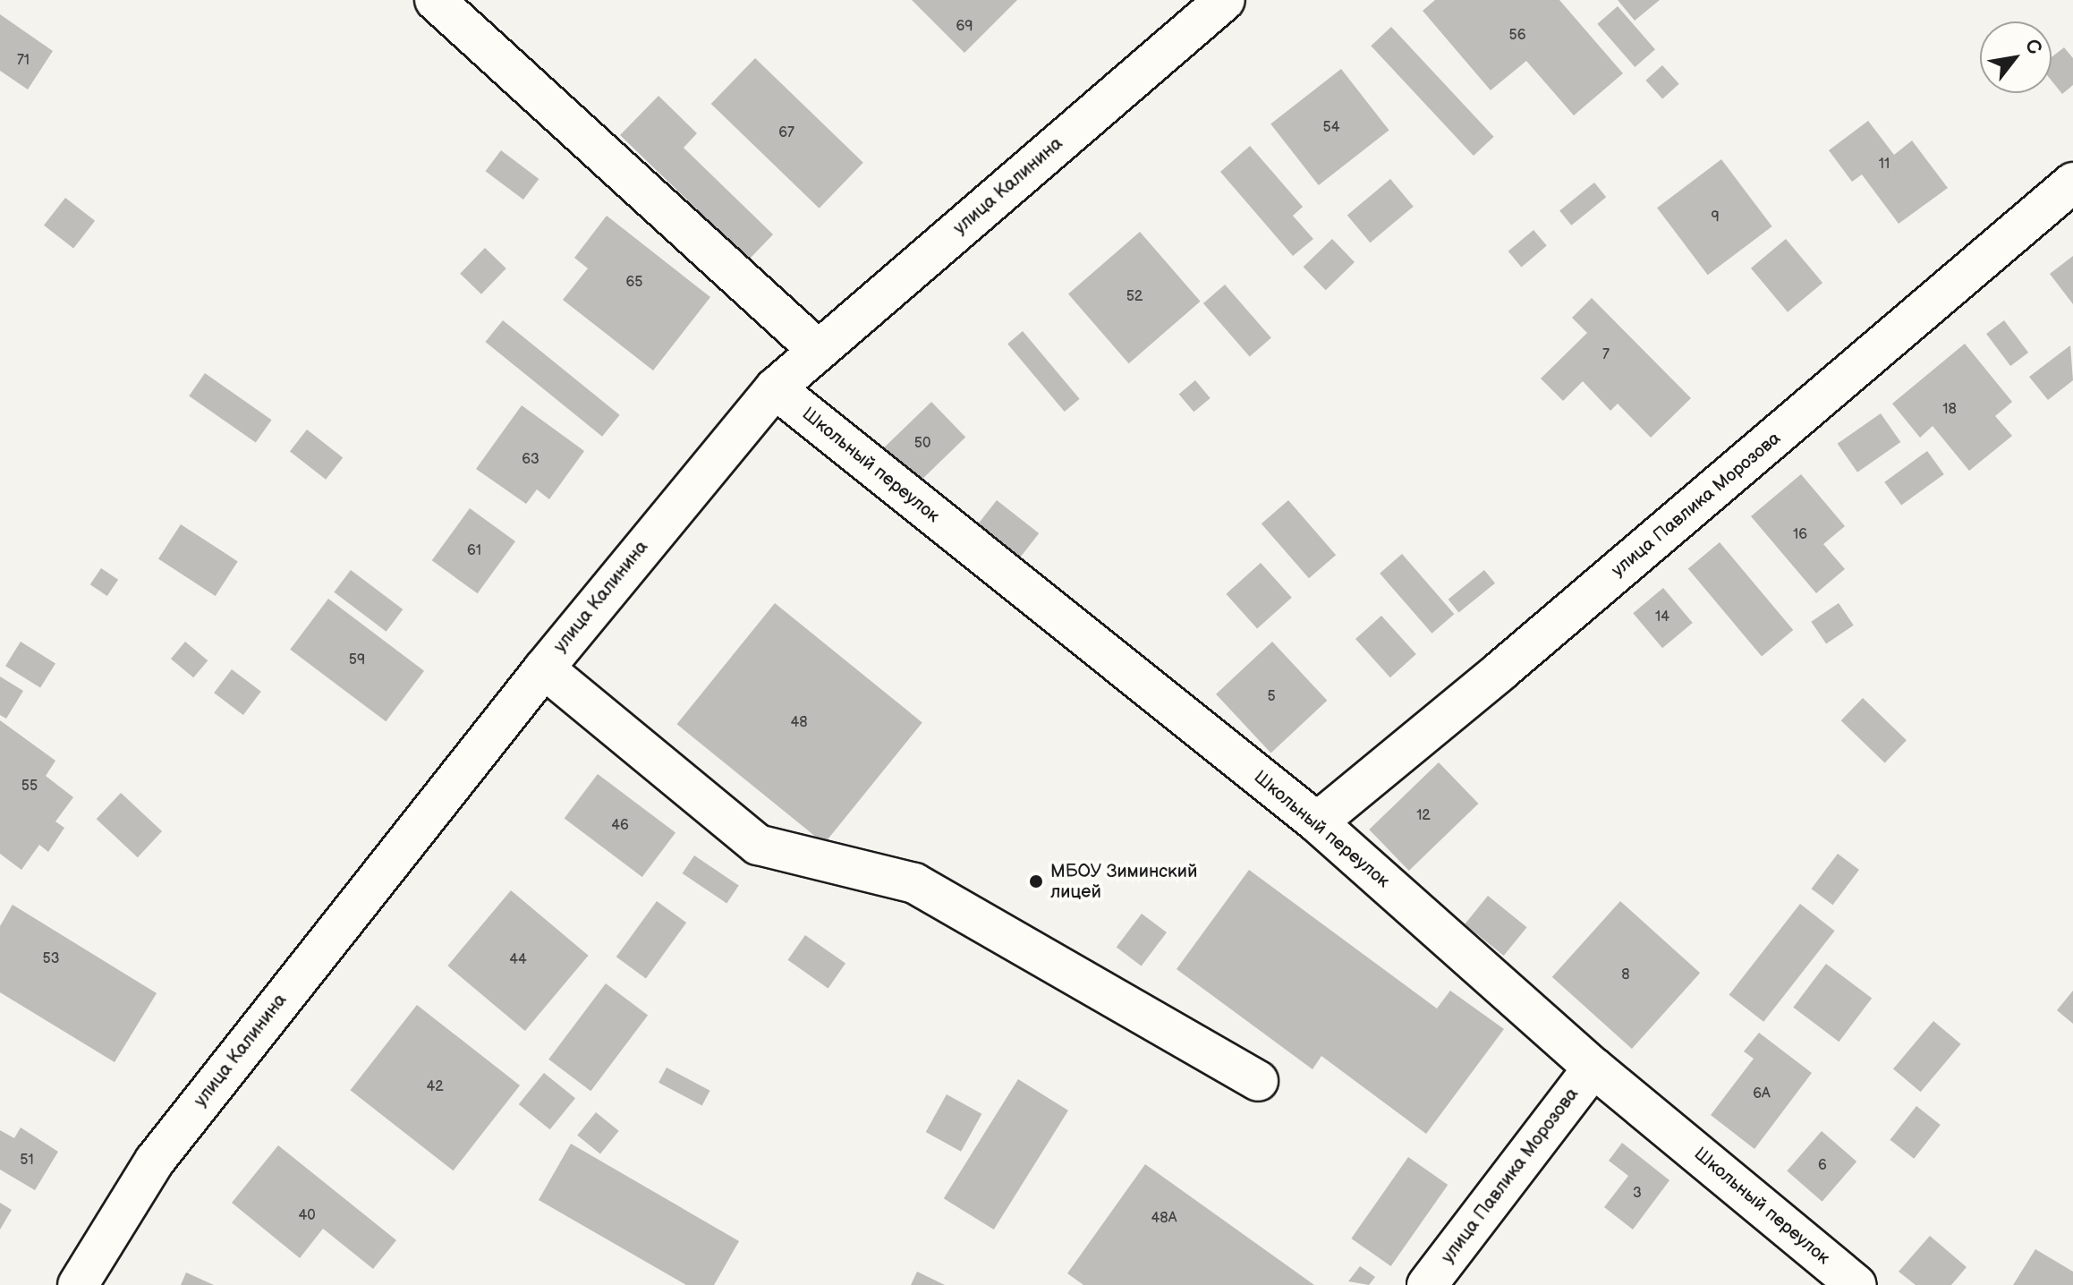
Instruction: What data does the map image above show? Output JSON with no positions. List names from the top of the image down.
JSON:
{
  "streets": {
    "street": ["улица Калинина", "Школьный переулок", "улица Павлика Морозова"]
  },
  "crossings": [
    ["улица Калинина", "Школьный переулок"],
    ["Школьный переулок", "улица Павлика Морозова"]
  ],
  "places": ["МБОУ Зиминский лицей"],
  "house_numbers": [
    "69",
    "56",
    "71",
    "54",
    "67",
    "11",
    "9",
    "65",
    "52",
    "7",
    "18",
    "50",
    "63",
    "16",
    "61",
    "14",
    "59",
    "5",
    "48",
    "55",
    "12",
    "46",
    "53",
    "44",
    "8",
    "42",
    "6А",
    "51",
    "6",
    "3",
    "40",
    "48А"
  ],
  "north": "top right"
}
